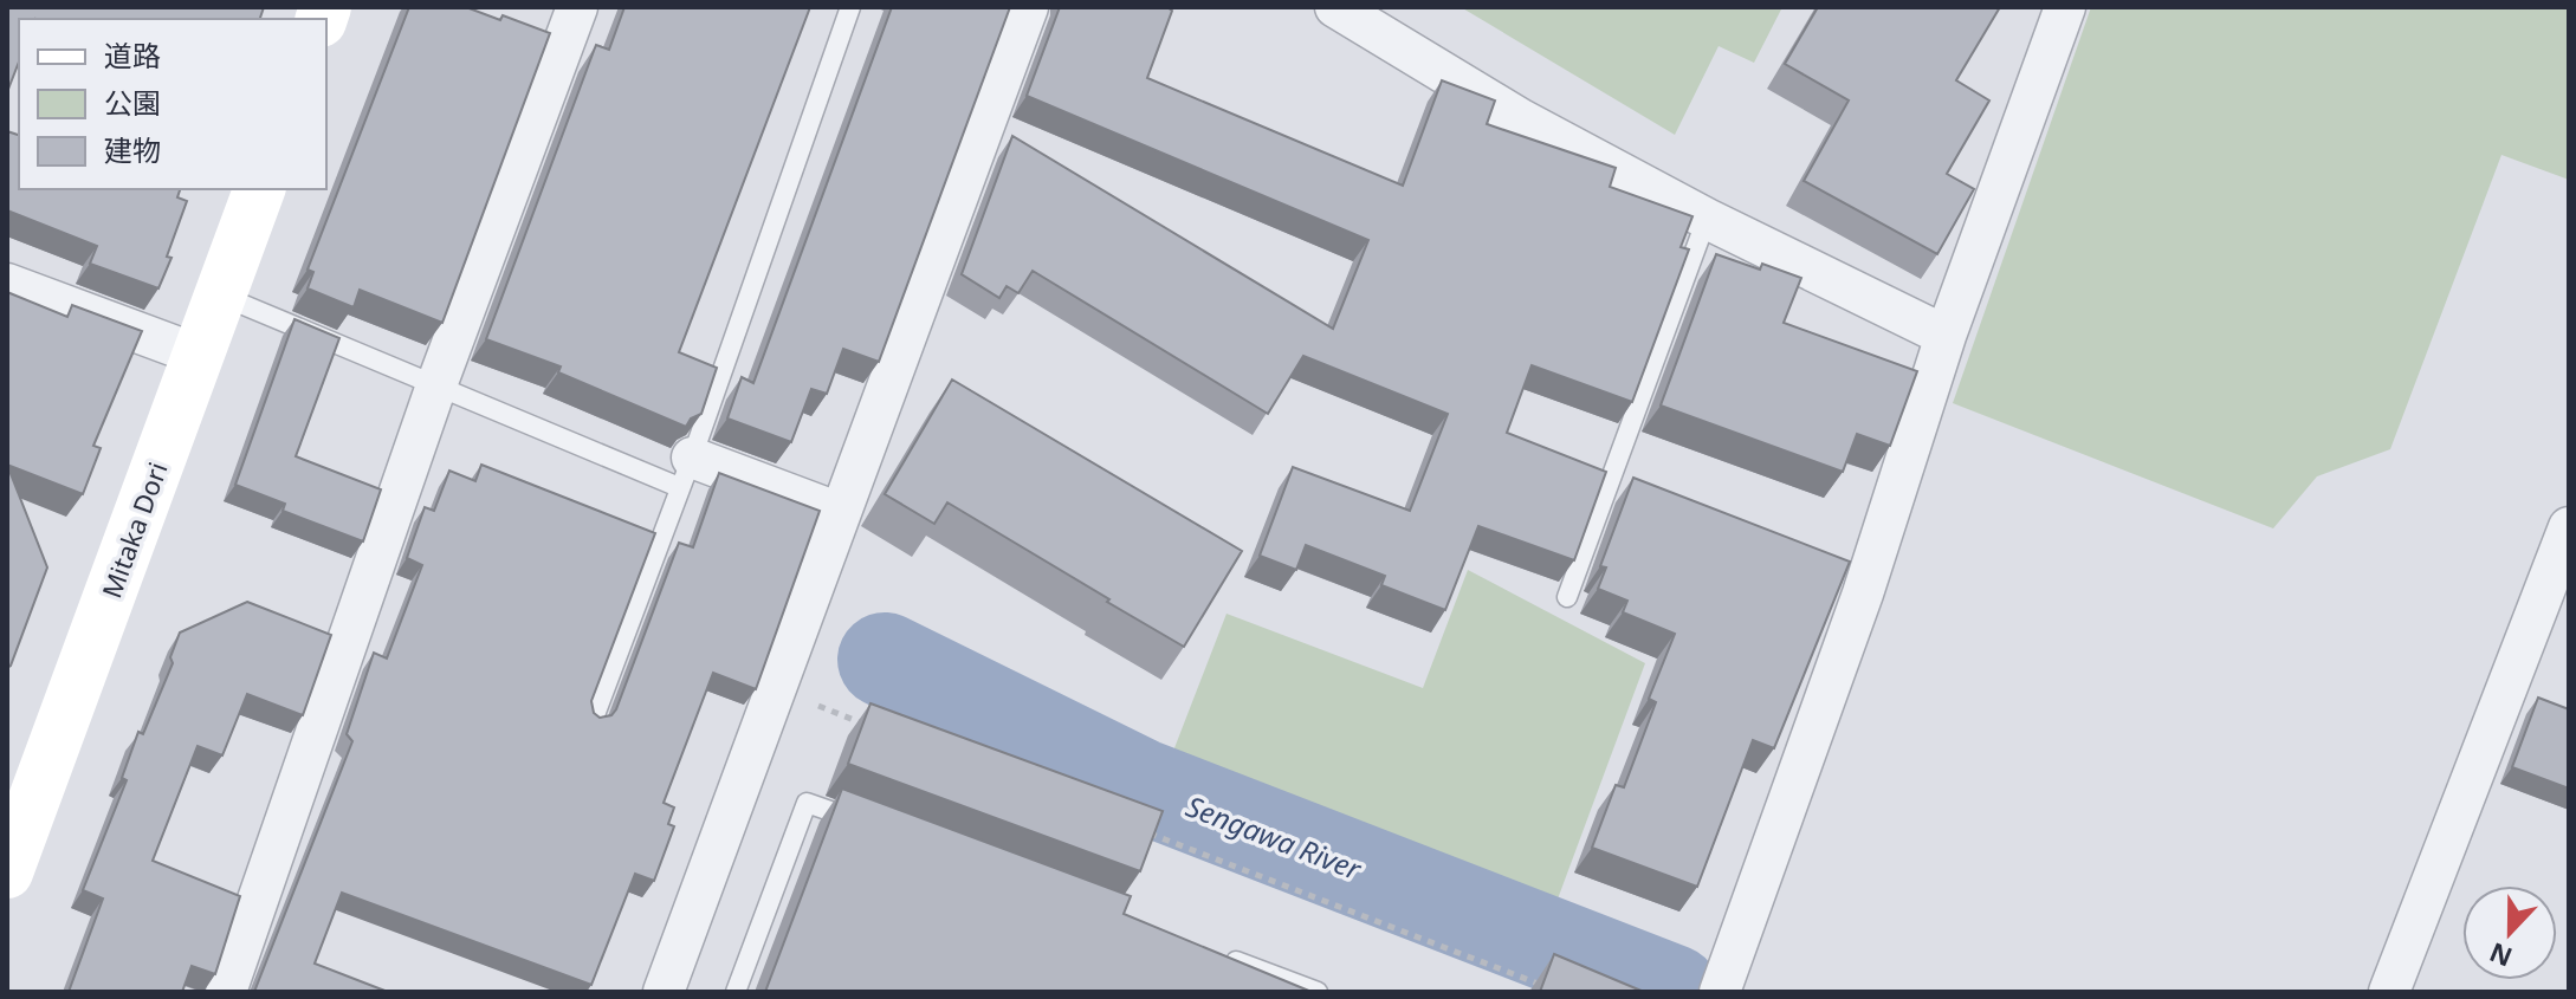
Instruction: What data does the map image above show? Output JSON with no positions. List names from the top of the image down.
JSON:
{
  "streets": {
    "main road": ["Mitaka Dori"]
  },
  "water": ["Sengawa River"],
  "legend": ["道路", "公園", "建物"],
  "north": "bottom"
}
